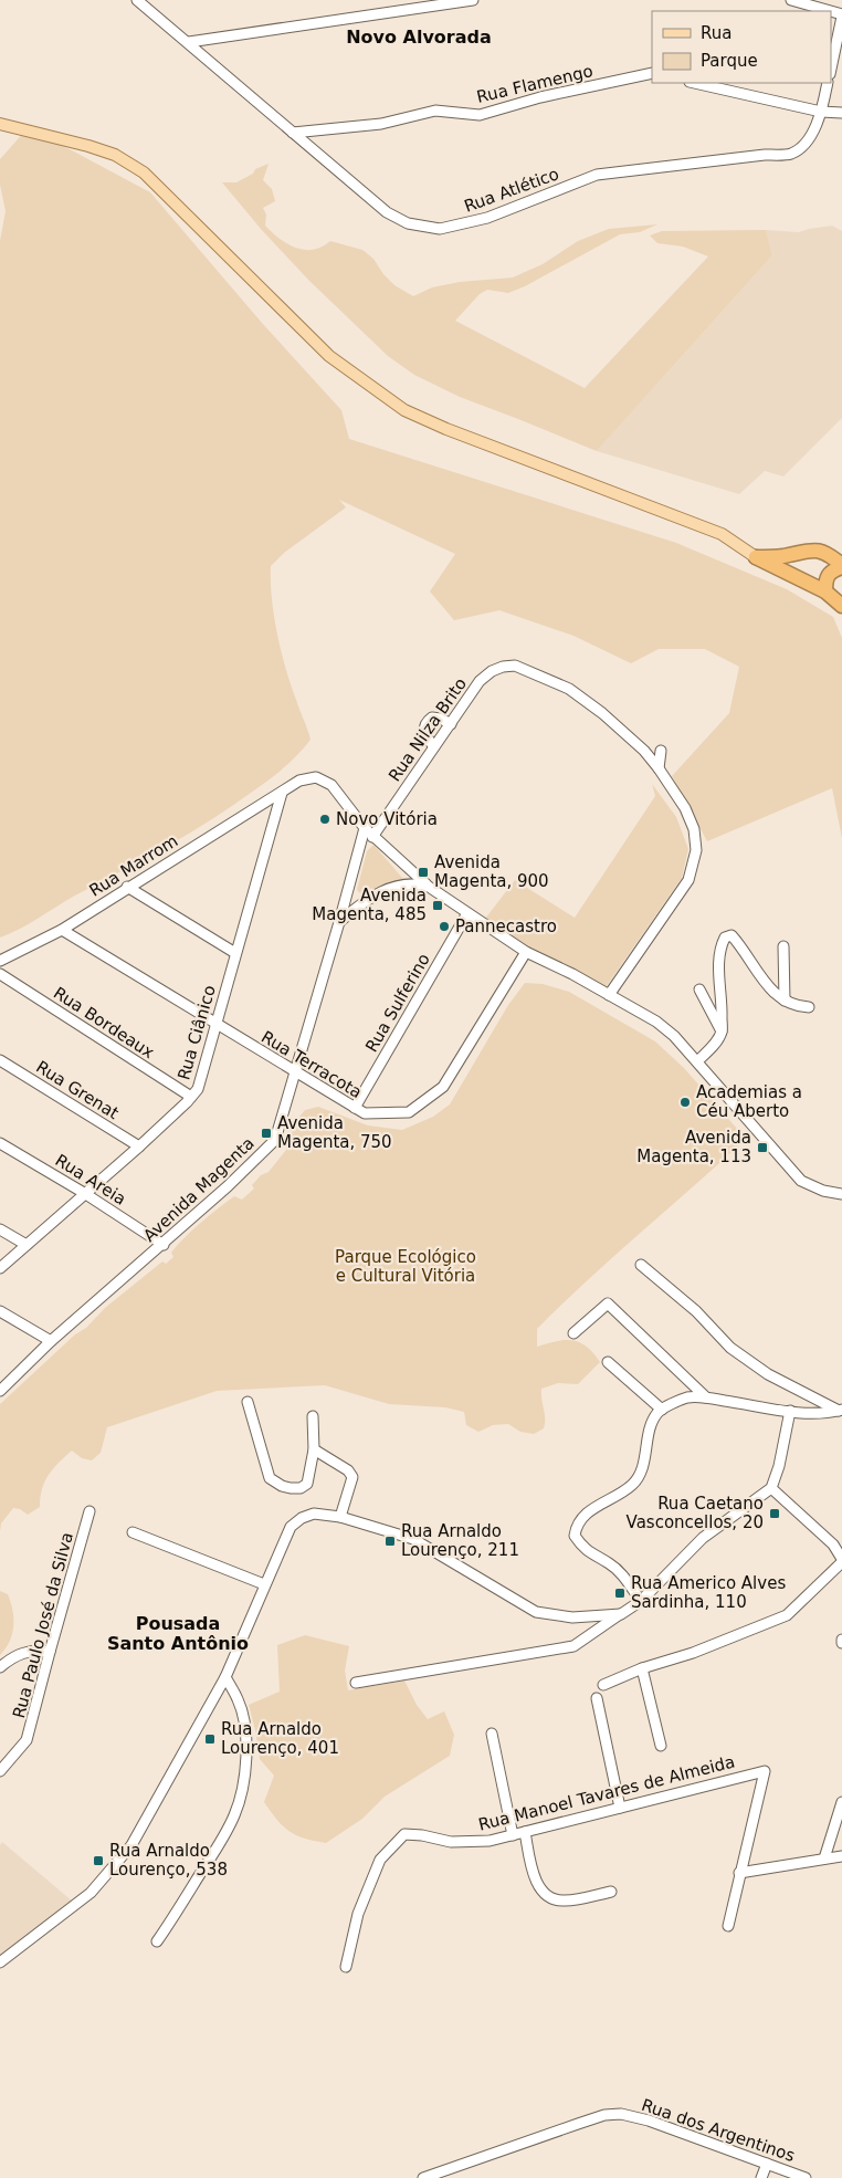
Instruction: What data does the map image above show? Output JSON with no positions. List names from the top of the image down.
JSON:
{
  "streets": {
    "street": [
      "Rua Flamengo",
      "Rua Atlético",
      "Rua Nilza Brito",
      "Rua Marrom",
      "Rua Sulferino",
      "Rua Bordeaux",
      "Rua Ciânico",
      "Rua Terracota",
      "Rua Grenat",
      "Rua Areia",
      "Avenida Magenta",
      "Rua Paulo José da Silva",
      "Rua Manoel Tavares de Almeida",
      "Rua dos Argentinos"
    ]
  },
  "crossings": [
    ["Rua Flamengo", "Rua Atlético"],
    ["Rua Nilza Brito", "Rua Marrom"],
    ["Rua Marrom", "Rua Ciânico"],
    ["Rua Marrom", "Rua Terracota"],
    ["Rua Marrom", "Avenida Magenta"],
    ["Rua Sulferino", "Rua Terracota"],
    ["Rua Bordeaux", "Rua Ciânico"],
    ["Rua Ciânico", "Rua Terracota"],
    ["Rua Ciânico", "Rua Grenat"],
    ["Rua Ciânico", "Rua Areia"],
    ["Rua Terracota", "Avenida Magenta"],
    ["Rua Areia", "Avenida Magenta"]
  ],
  "districts": ["Novo Alvorada", "Pousada Santo Antônio"],
  "parks": ["Parque Ecológico e Cultural Vitória"],
  "places": {
    "other": ["Novo Vitória", "Pannecastro", "Academias a Céu Aberto"],
    "transit": [
      "Avenida Magenta, 900",
      "Avenida Magenta, 485",
      "Avenida Magenta, 750",
      "Avenida Magenta, 113",
      "Rua Caetano Vasconcellos, 20",
      "Rua Arnaldo Lourenço, 211",
      "Rua Americo Alves Sardinha, 110",
      "Rua Arnaldo Lourenço, 401",
      "Rua Arnaldo Lourenço, 538"
    ]
  },
  "legend": ["Rua", "Parque"]
}
